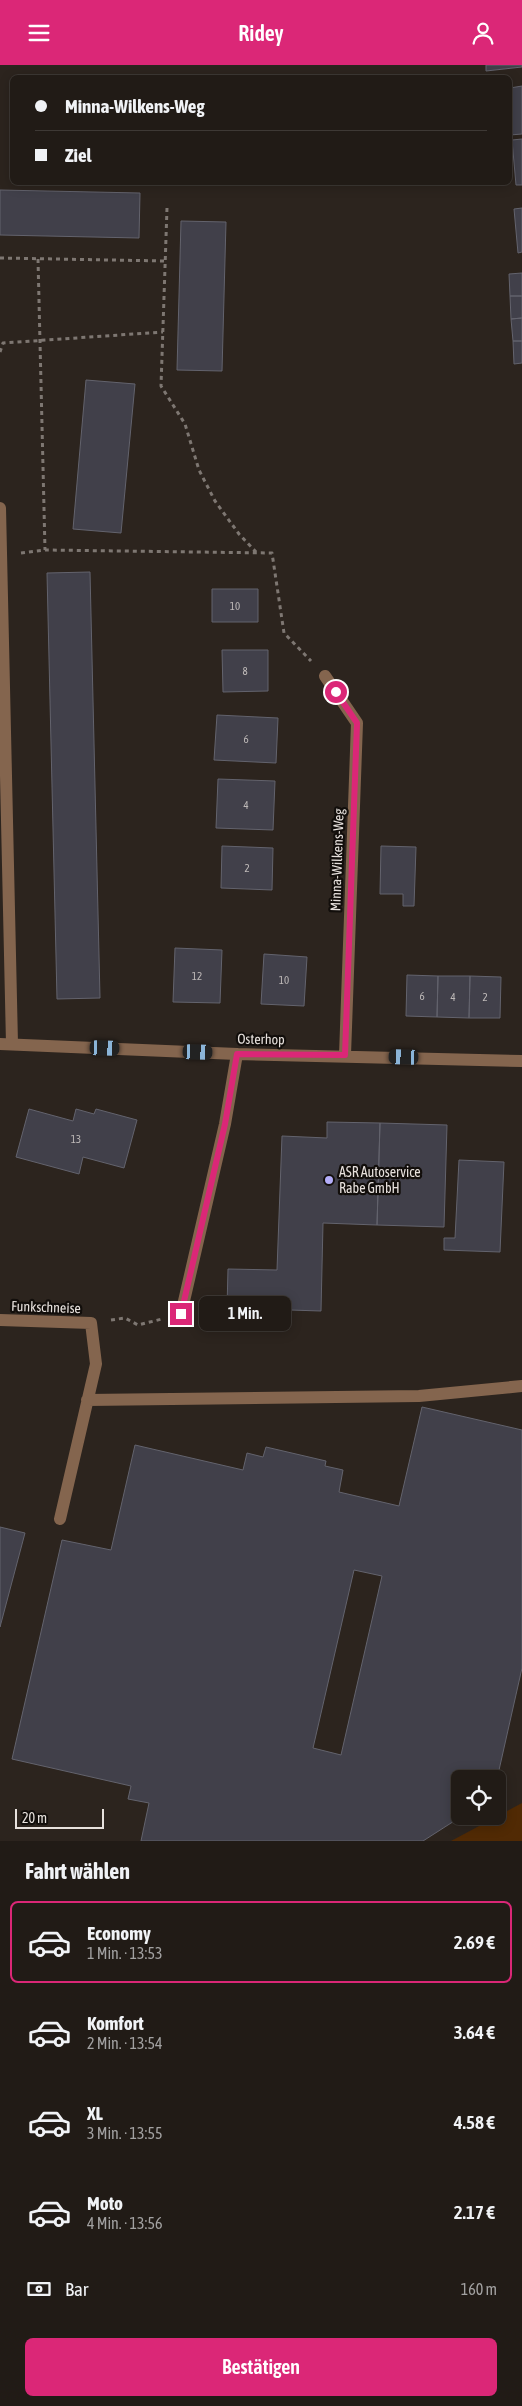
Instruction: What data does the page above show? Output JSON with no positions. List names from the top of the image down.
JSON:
{
  "streets": {
    "street": ["Minna-Wilkens-Weg", "Osterhop", "Funkschneise"]
  },
  "crossings": [
    ["Minna-Wilkens-Weg", "Osterhop"]
  ],
  "places": ["ASR Autoservice Rabe GmbH"],
  "house_numbers": [
    "10",
    "8",
    "6",
    "4",
    "2",
    "12",
    "10",
    "6",
    "4",
    "2",
    "13"
  ],
  "scale_bar": "20 m",
  "page": {
    "header": "Ridey",
    "banner": ["Minna-Wilkens-Weg", "Ziel"],
    "bubble": "1 Min.",
    "scale": "20 m",
    "heading": "Fahrt wählen",
    "list": [
      {
        "name": "Economy",
        "note": "1 Min. · 13:53",
        "value": "2.69 €"
      },
      {
        "name": "Komfort",
        "note": "2 Min. · 13:54",
        "value": "3.64 €"
      },
      {
        "name": "XL",
        "note": "3 Min. · 13:55",
        "value": "4.58 €"
      },
      {
        "name": "Moto",
        "note": "4 Min. · 13:56",
        "value": "2.17 €"
      }
    ],
    "pay": ["Bar", "160 m"],
    "buttons": "Bestätigen"
  }
}
